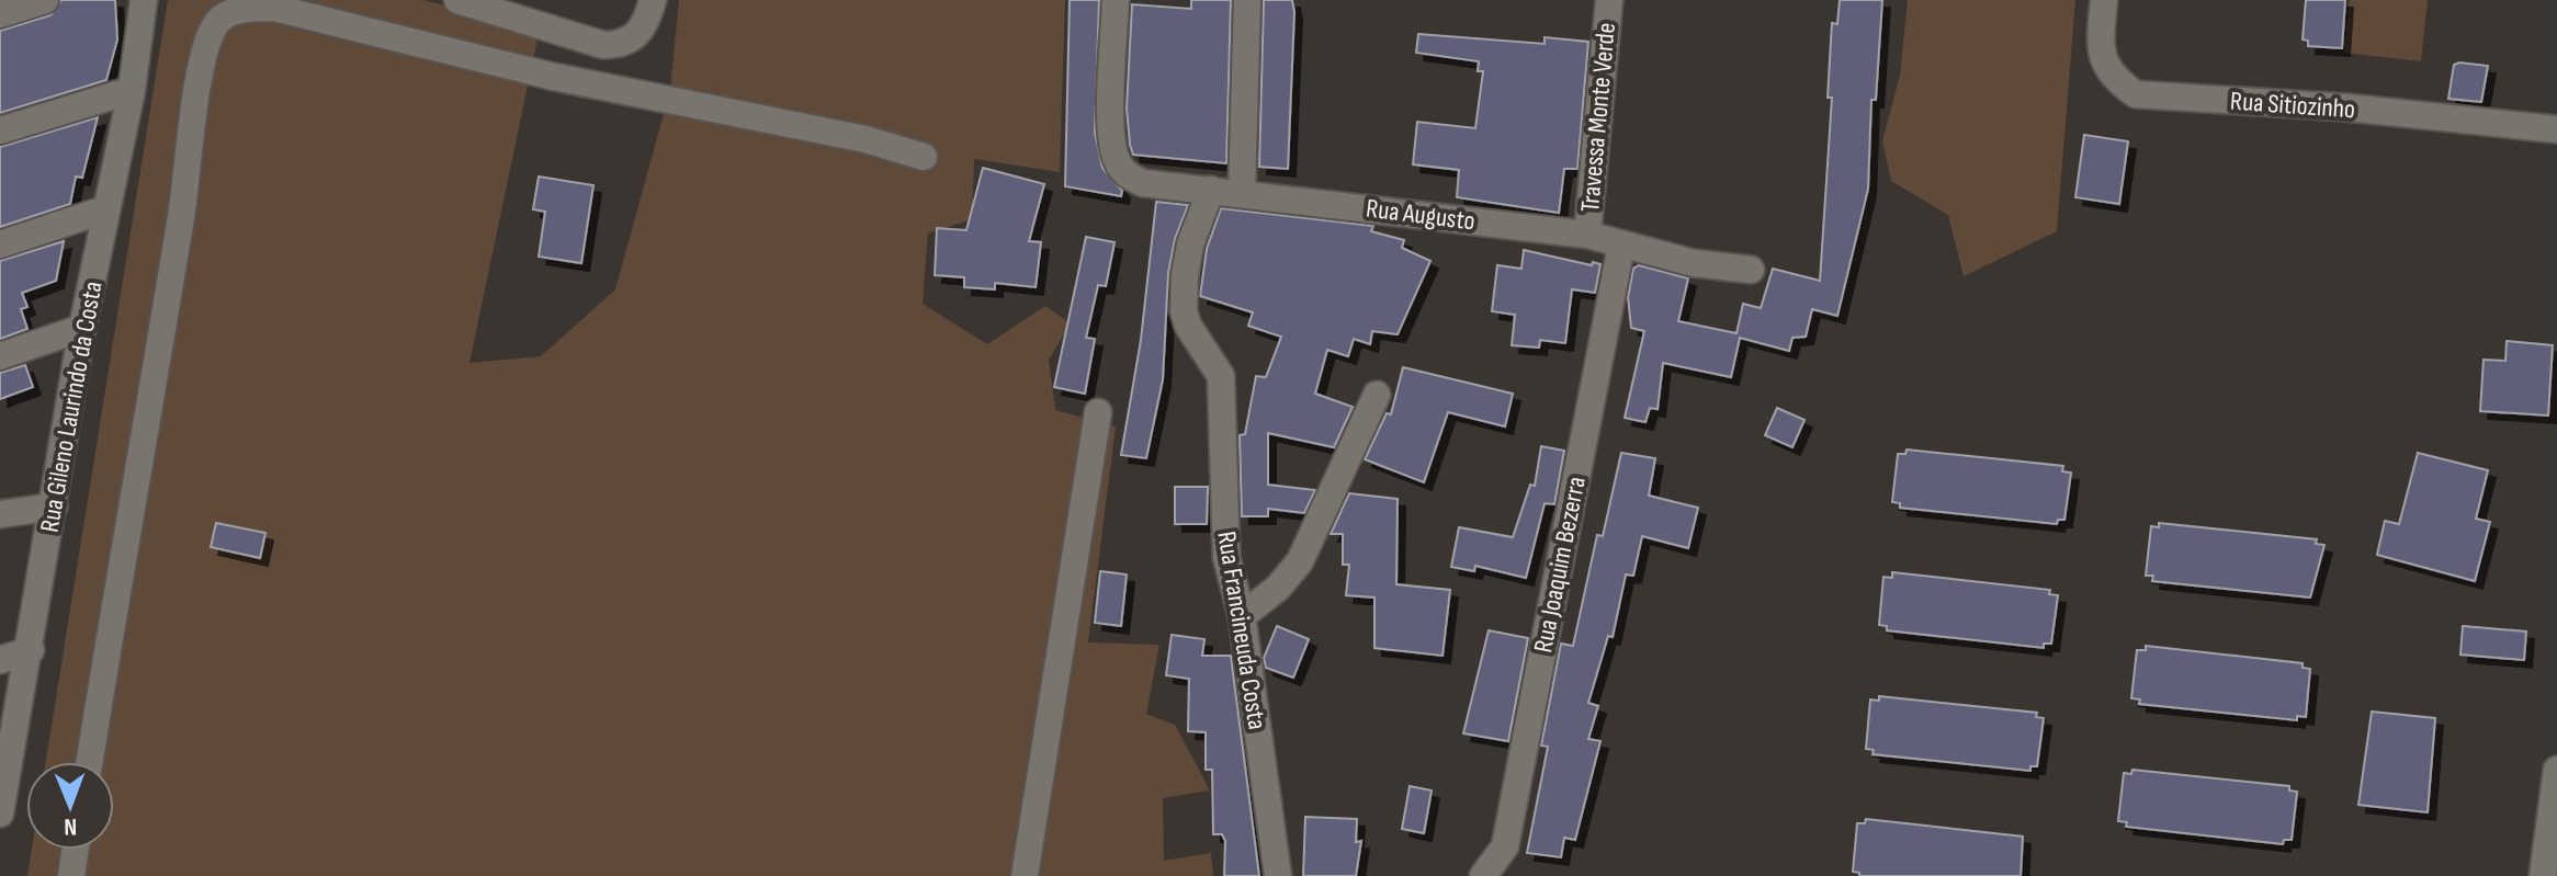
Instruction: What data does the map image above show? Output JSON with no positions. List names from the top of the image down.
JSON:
{
  "streets": {
    "street": [
      "Rua Sitiozinho",
      "Travessa Monte Verde",
      "Rua Augusto",
      "Rua Gileno Laurindo da Costa",
      "Rua Joaquim Bezerra",
      "Rua Francineuda Costa"
    ]
  },
  "crossings": [
    ["Travessa Monte Verde", "Rua Augusto"],
    ["Rua Augusto", "Rua Joaquim Bezerra"],
    ["Rua Augusto", "Rua Francineuda Costa"]
  ],
  "north": "bottom"
}
